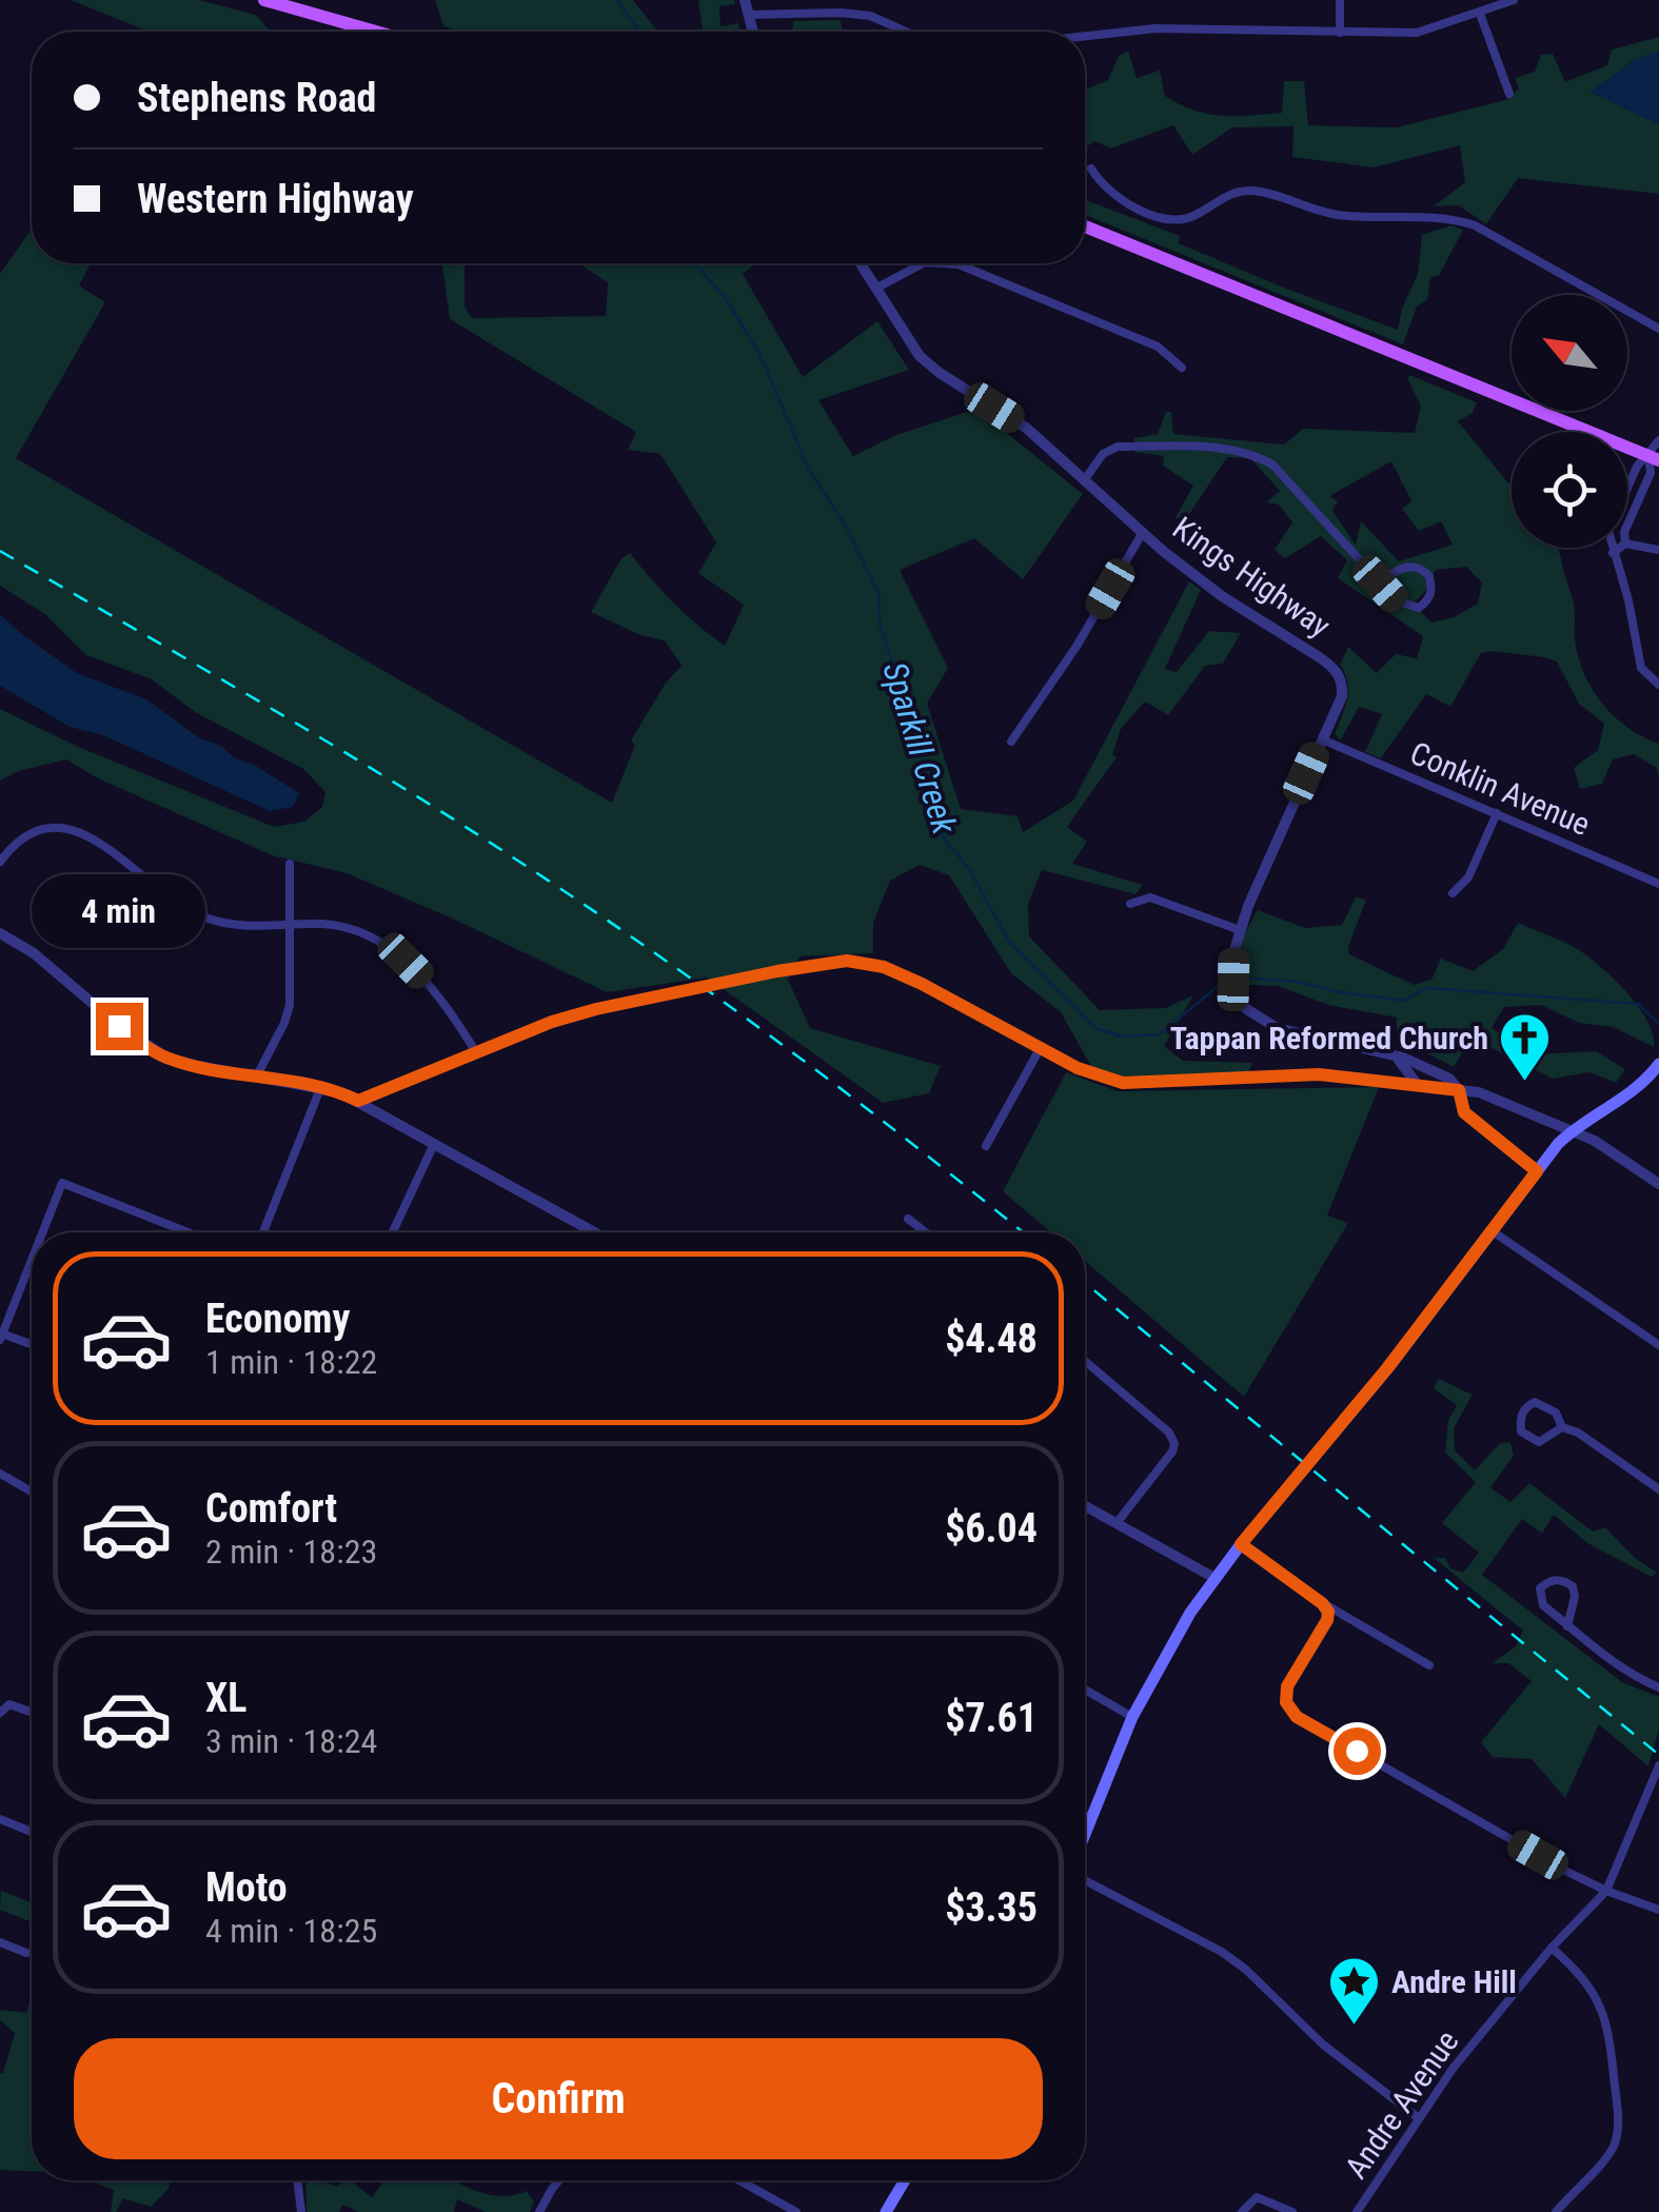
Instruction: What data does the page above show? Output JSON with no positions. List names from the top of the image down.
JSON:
{
  "streets": {
    "street": ["Kings Highway", "Conklin Avenue", "Andre Avenue"]
  },
  "crossings": [
    ["Kings Highway", "Conklin Avenue"]
  ],
  "water": ["Sparkill Creek"],
  "places": {
    "church": ["Tappan Reformed Church"],
    "place": ["Andre Hill"]
  },
  "north": "top left",
  "page": {
    "banner": ["Stephens Road", "Western Highway"],
    "bubble": "4 min",
    "list": [
      {
        "name": "Economy",
        "note": "1 min · 18:22",
        "value": "$4.48"
      },
      {
        "name": "Comfort",
        "note": "2 min · 18:23",
        "value": "$6.04"
      },
      {
        "name": "XL",
        "note": "3 min · 18:24",
        "value": "$7.61"
      },
      {
        "name": "Moto",
        "note": "4 min · 18:25",
        "value": "$3.35"
      }
    ],
    "buttons": "Confirm"
  }
}
